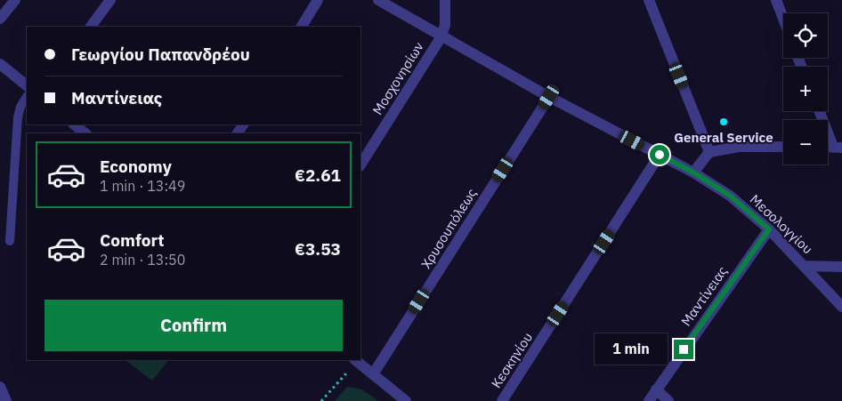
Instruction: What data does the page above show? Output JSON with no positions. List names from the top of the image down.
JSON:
{
  "streets": {
    "street": [
      "Μοσχονησίων",
      "Μεσολογγίου",
      "Χρυσουπόλεως",
      "Μαντίνειας",
      "Κεσκηνίου"
    ]
  },
  "crossings": [
    ["Μοσχονησίων", "Μεσολογγίου"],
    ["Μεσολογγίου", "Χρυσουπόλεως"],
    ["Μεσολογγίου", "Μαντίνειας"],
    ["Μεσολογγίου", "Κεσκηνίου"]
  ],
  "places": ["General Service"],
  "page": {
    "map_buttons": ["+", "−"],
    "banner": ["Γεωργίου Παπανδρέου", "Μαντίνειας"],
    "list": [
      {
        "name": "Economy",
        "note": "1 min · 13:49",
        "value": "€2.61"
      },
      {
        "name": "Comfort",
        "note": "2 min · 13:50",
        "value": "€3.53"
      }
    ],
    "buttons": "Confirm",
    "bubble": "1 min"
  }
}
